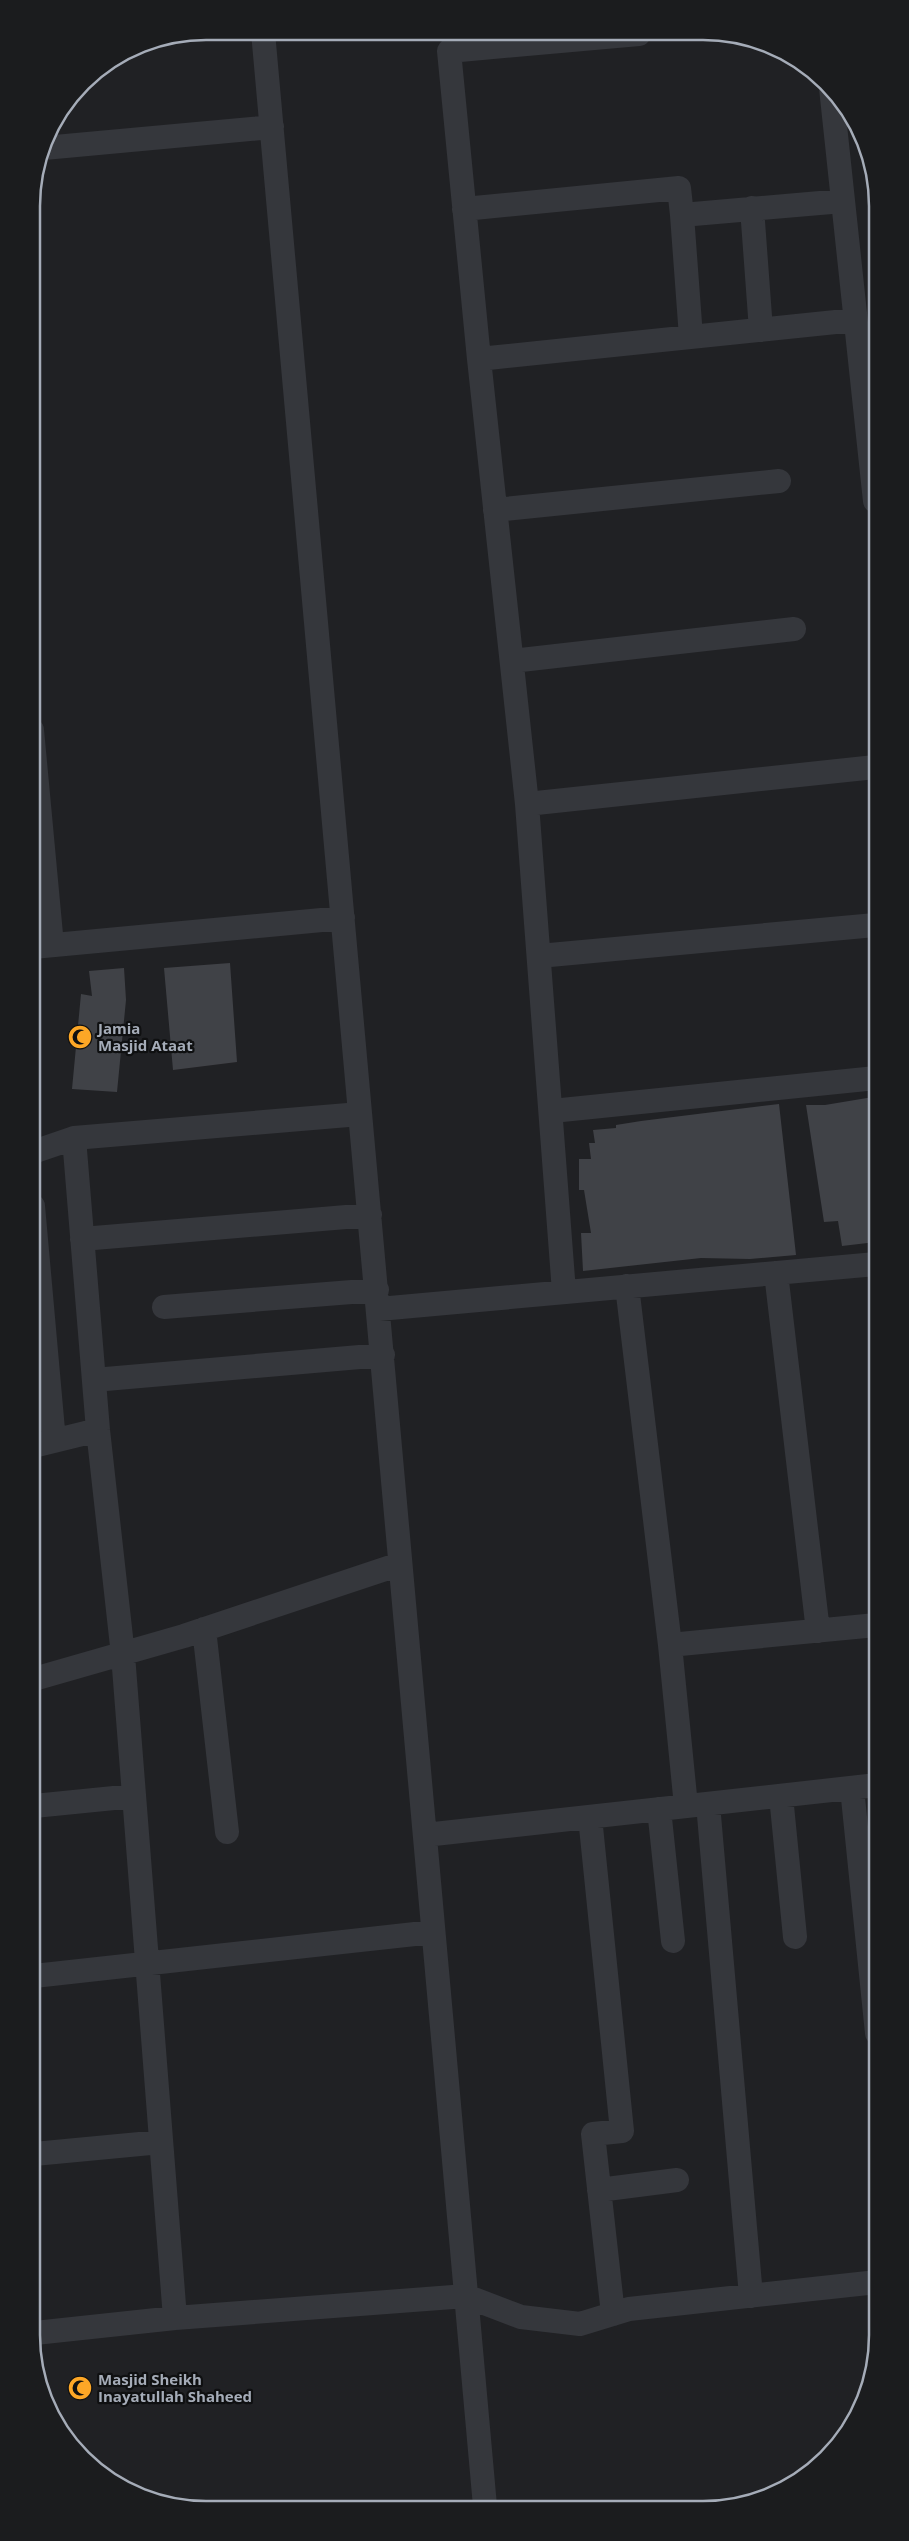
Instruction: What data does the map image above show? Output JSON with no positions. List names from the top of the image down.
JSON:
{
  "places": {
    "mosque": ["Jamia Masjid Ataat", "Masjid Sheikh Inayatullah Shaheed"]
  }
}
